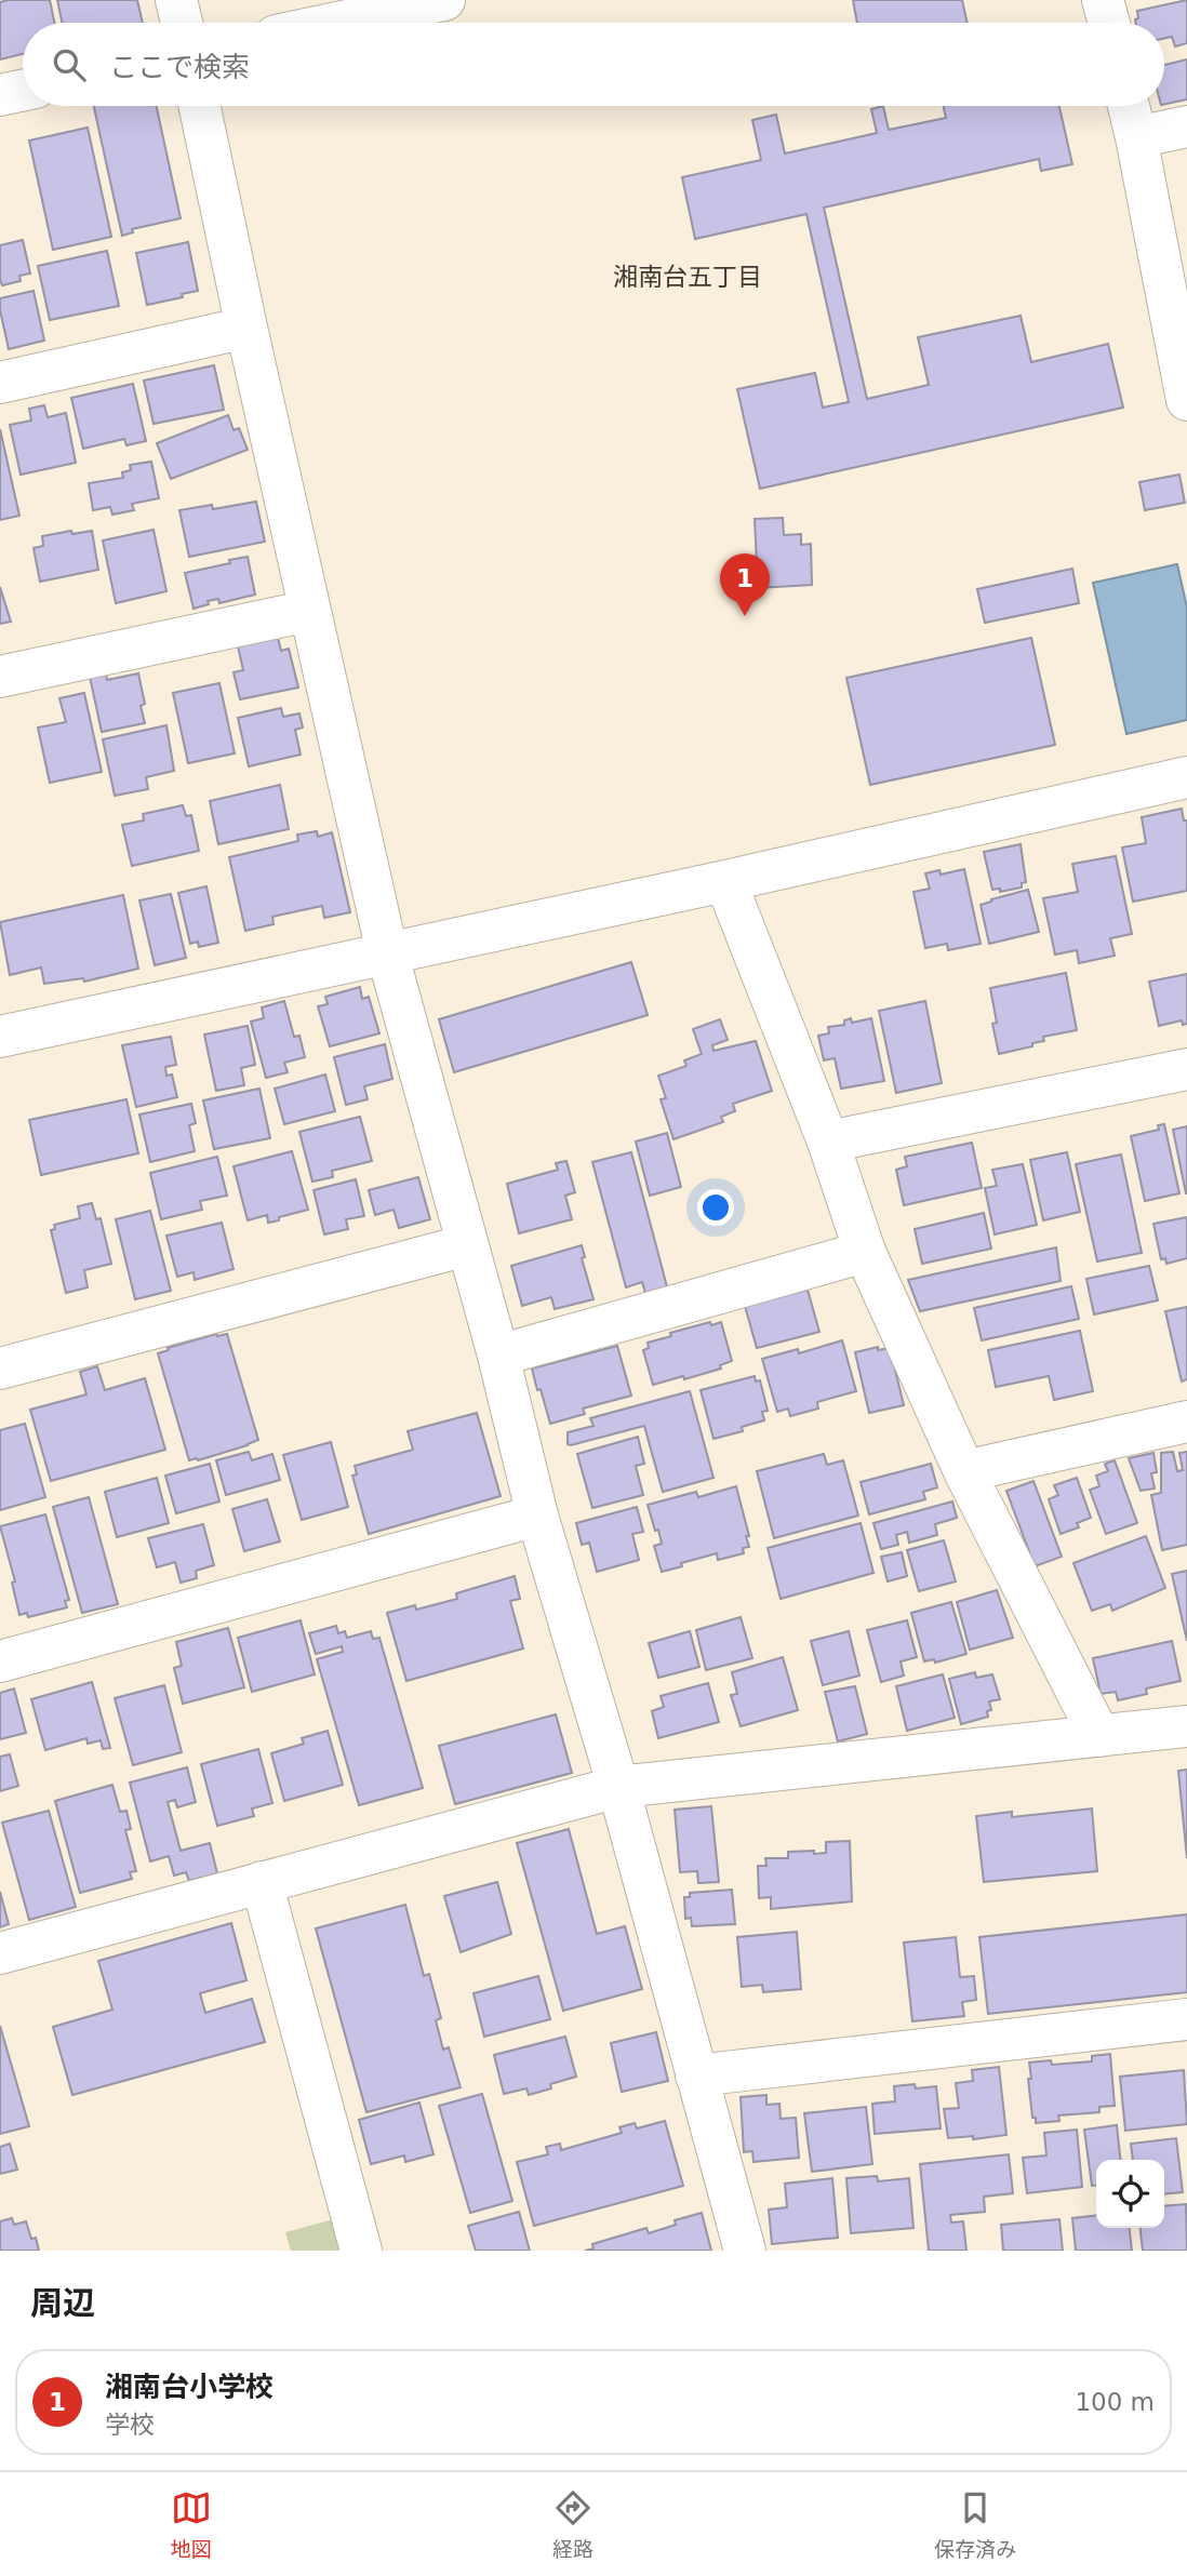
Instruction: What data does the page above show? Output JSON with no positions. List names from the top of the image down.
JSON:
{
  "districts": ["湘南台五丁目"],
  "page": {
    "search": "ここで検索",
    "pins": "1",
    "heading": "周辺",
    "list": [
      {
        "mark": "1",
        "name": "湘南台小学校",
        "note": "学校",
        "value": "100 m"
      }
    ],
    "nav": ["地図", "経路", "保存済み"]
  }
}
